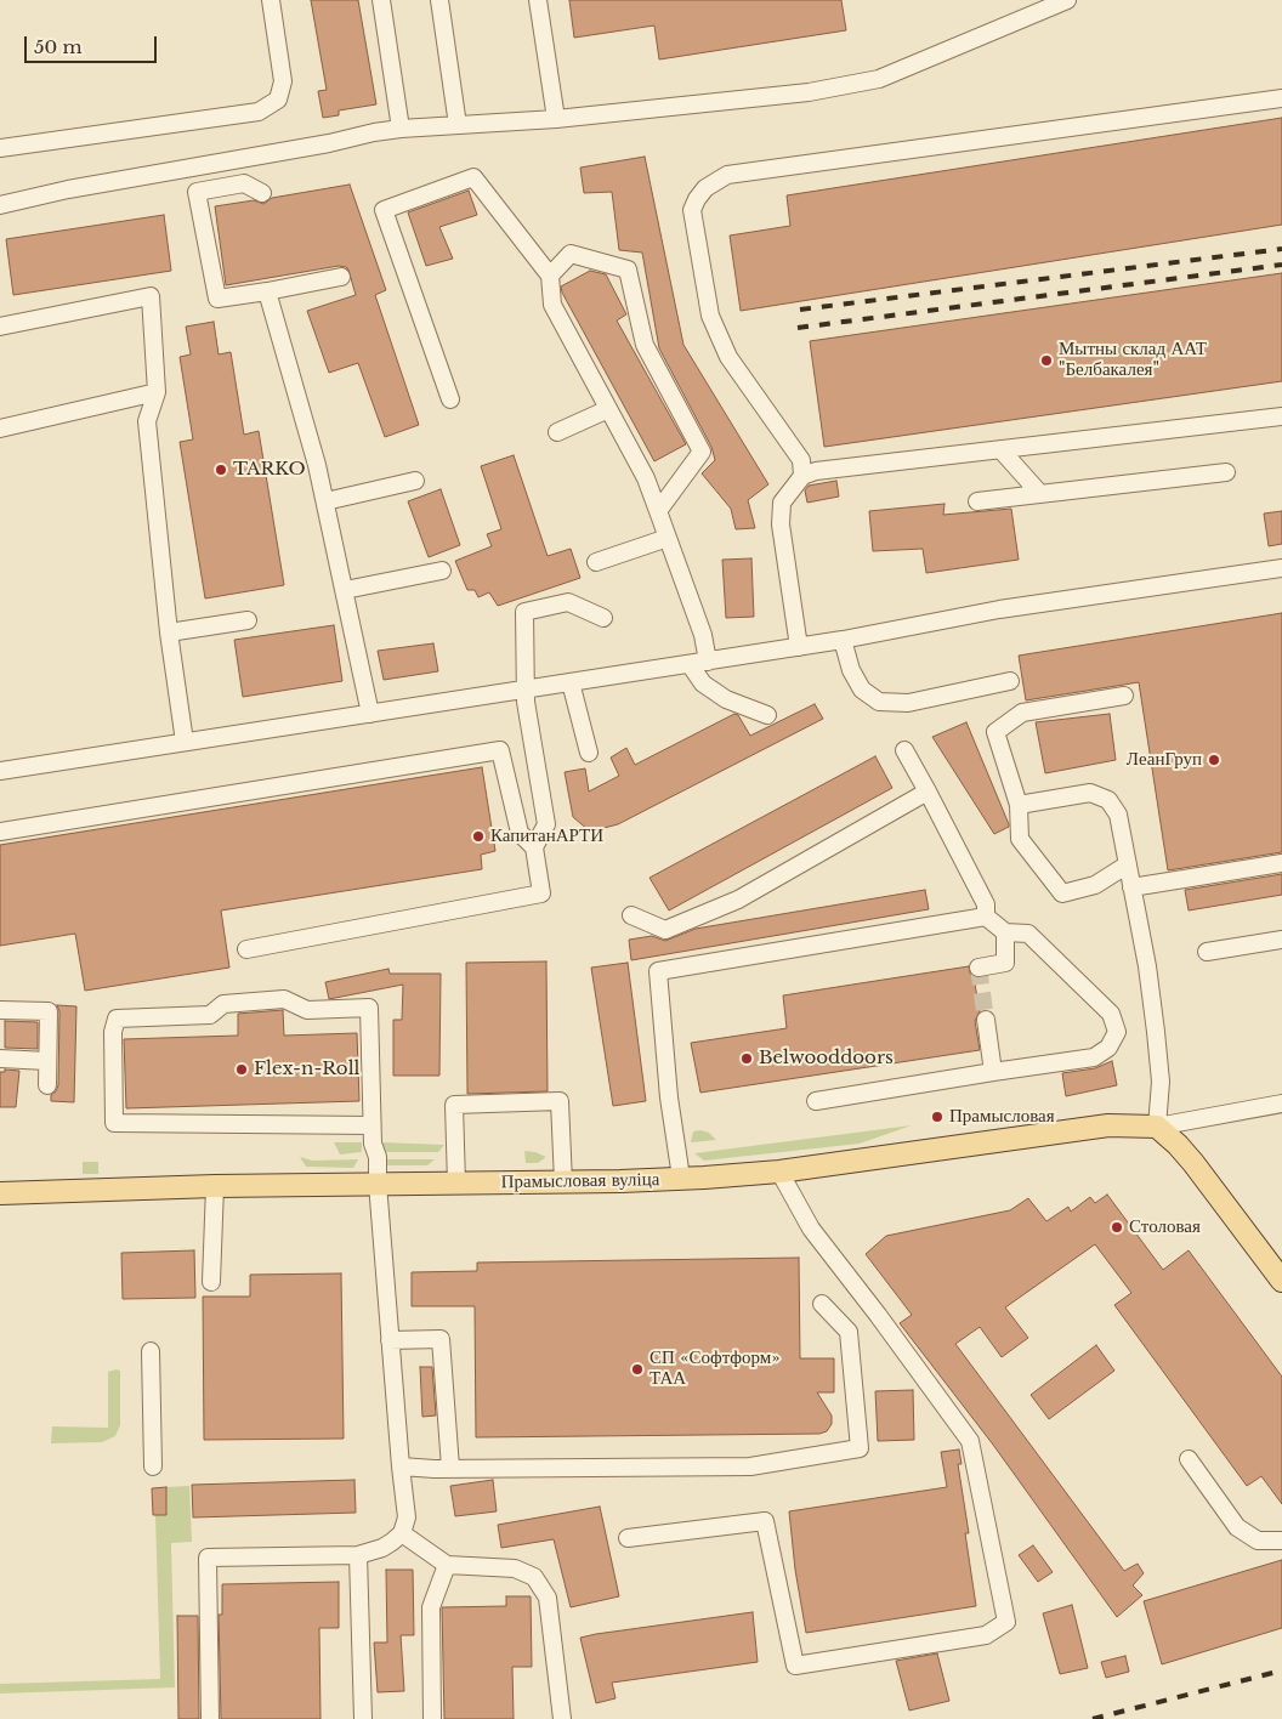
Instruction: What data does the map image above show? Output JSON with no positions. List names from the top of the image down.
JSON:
{
  "streets": {
    "main road": ["Прамысловая вуліца"]
  },
  "places": [
    "Мытны склад ААТ \"Белбакалея\"",
    "TARKO",
    "ЛеанГруп",
    "КапитанАРТИ",
    "Belwooddoors",
    "Flex-n-Roll",
    "Прамысловая",
    "Столовая",
    "СП «Софтформ» ТАА"
  ],
  "scale_bar": "50 m"
}
